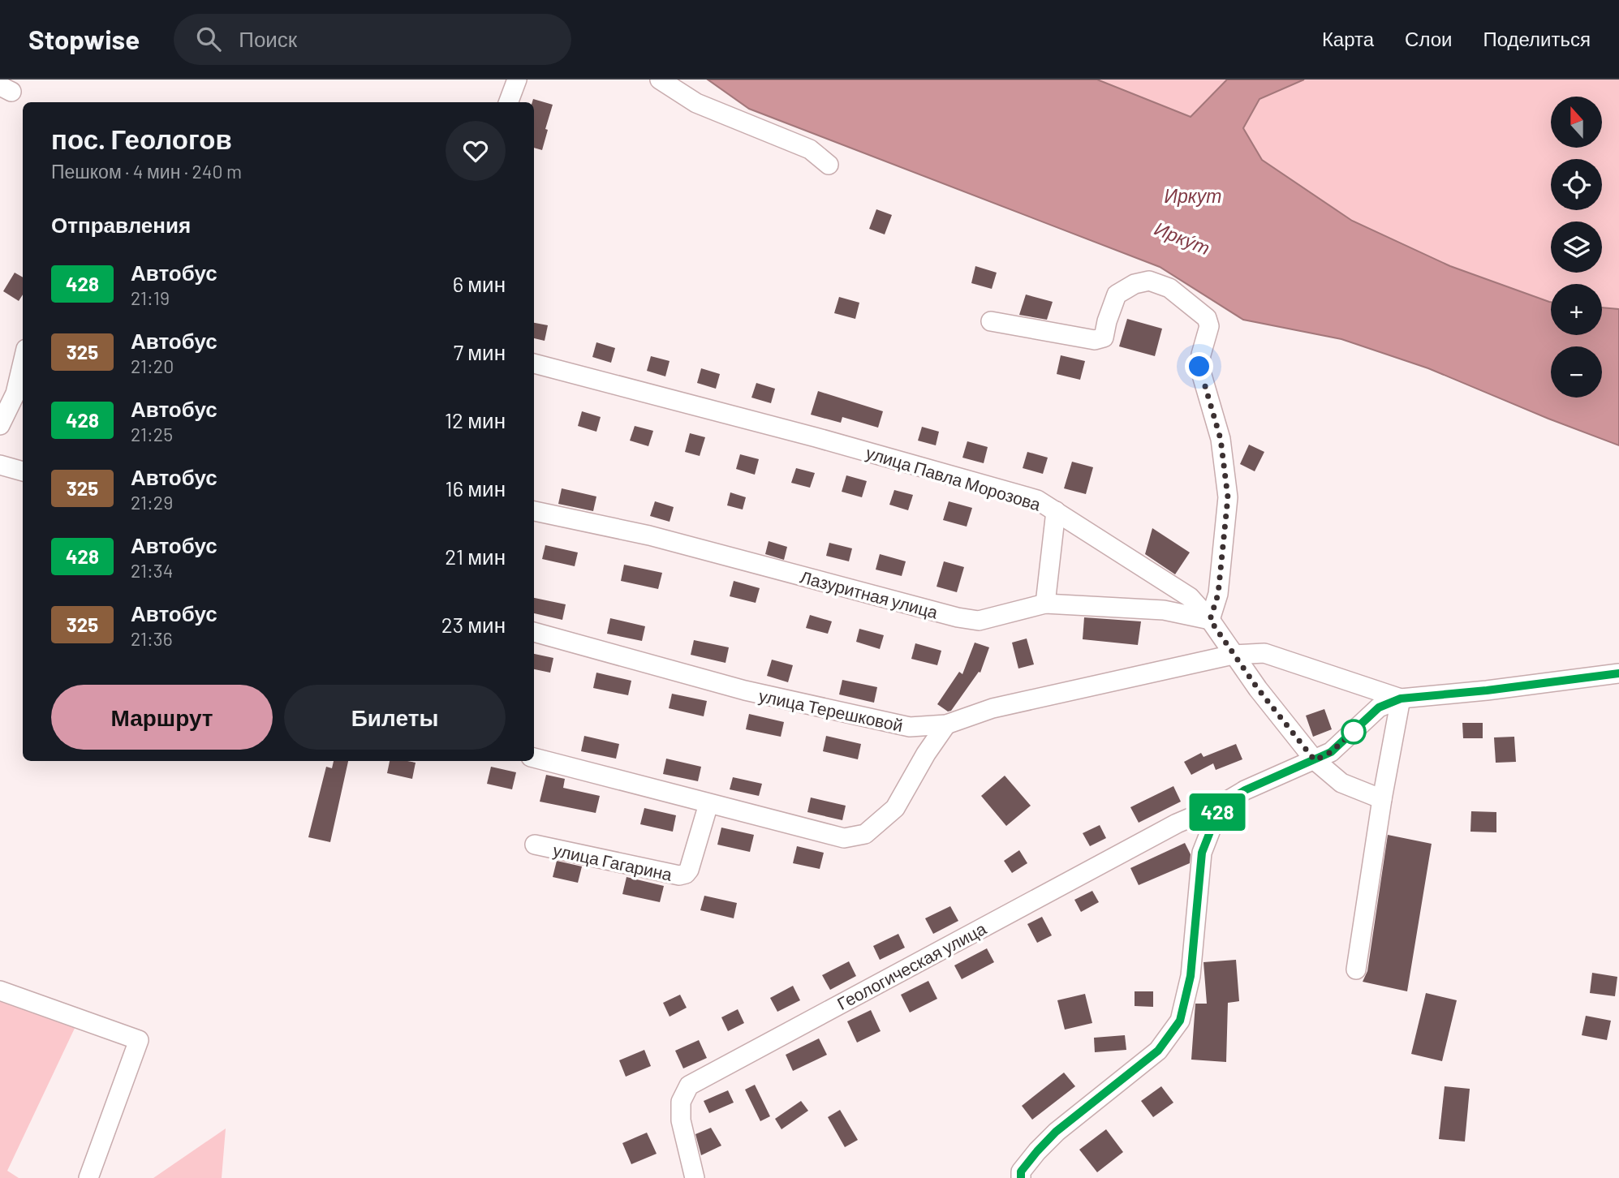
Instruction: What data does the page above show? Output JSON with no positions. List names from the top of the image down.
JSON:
{
  "streets": {
    "street": [
      "улица Павла Морозова",
      "Лазуритная улица",
      "улица Терешковой",
      "улица Гагарина",
      "Геологическая улица"
    ]
  },
  "crossings": [
    ["улица Павла Морозова", "Лазуритная улица"],
    ["улица Павла Морозова", "улица Терешковой"],
    ["улица Павла Морозова", "Геологическая улица"],
    ["улица Терешковой", "Геологическая улица"]
  ],
  "water": ["Иркут", "Ирку́т"],
  "lines": ["bus line 428"],
  "north": "top",
  "page": {
    "header": "Stopwise",
    "search": "Поиск",
    "nav": ["Карта", "Слои", "Поделиться"],
    "on_map": "428",
    "map_buttons": ["+", "−"],
    "heading": [
      ["пос. Геологов", "Пешком · 4 мин · 240 m"],
      "Отправления"
    ],
    "list": [
      {
        "mark": "428",
        "name": "Автобус",
        "note": "21:19",
        "value": "6 мин"
      },
      {
        "mark": "325",
        "name": "Автобус",
        "note": "21:20",
        "value": "7 мин"
      },
      {
        "mark": "428",
        "name": "Автобус",
        "note": "21:25",
        "value": "12 мин"
      },
      {
        "mark": "325",
        "name": "Автобус",
        "note": "21:29",
        "value": "16 мин"
      },
      {
        "mark": "428",
        "name": "Автобус",
        "note": "21:34",
        "value": "21 мин"
      },
      {
        "mark": "325",
        "name": "Автобус",
        "note": "21:36",
        "value": "23 мин"
      }
    ],
    "buttons": ["Маршрут", "Билеты"]
  }
}
